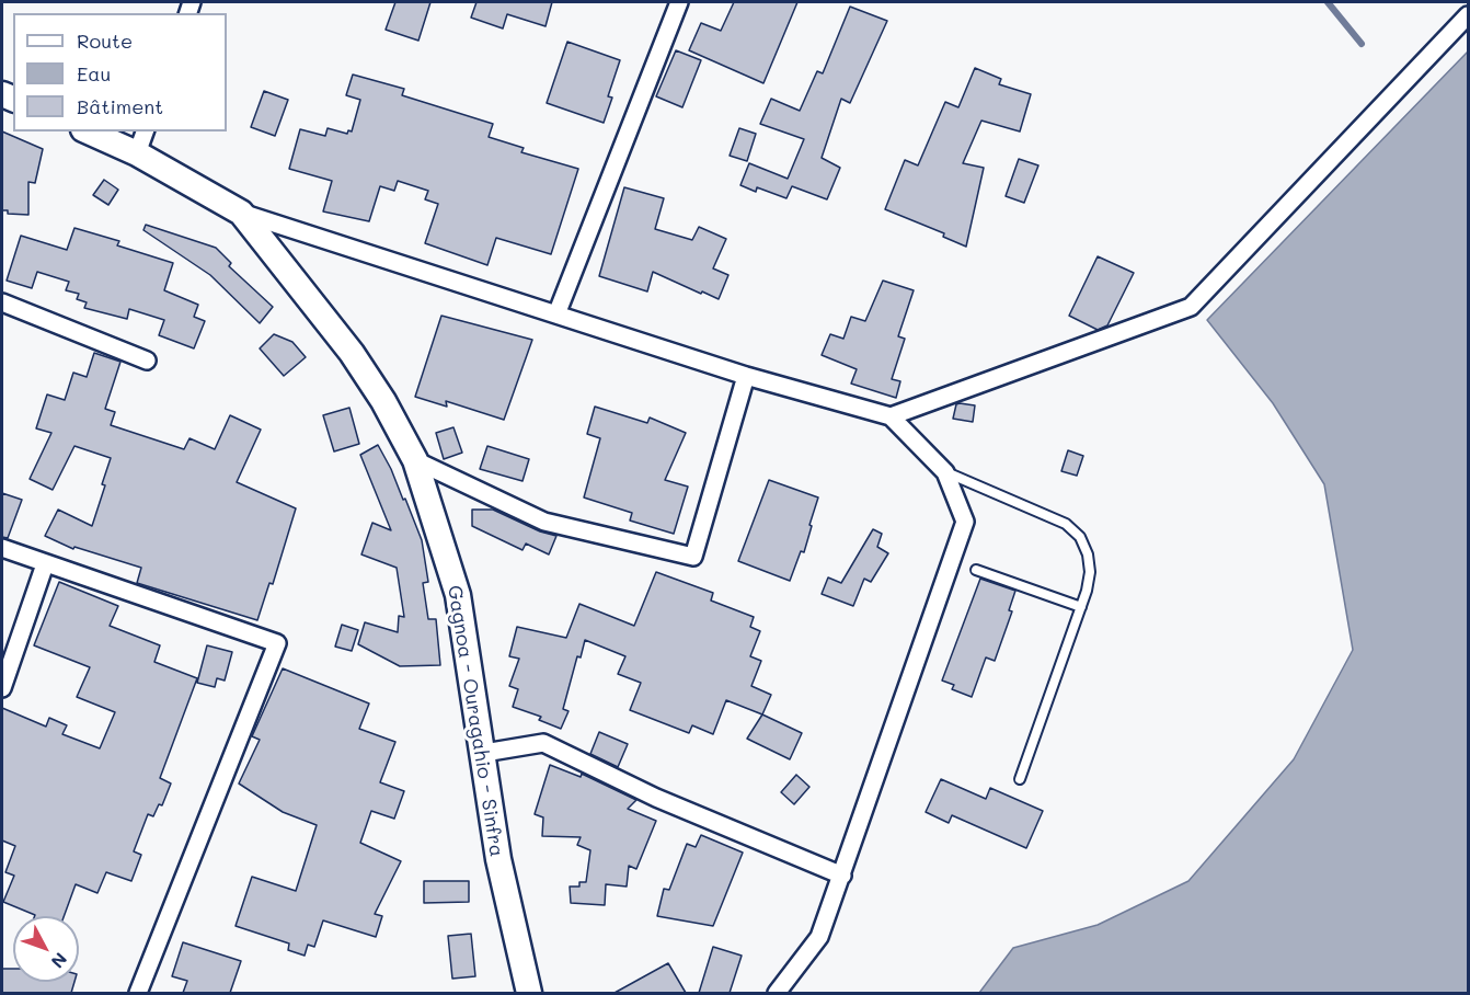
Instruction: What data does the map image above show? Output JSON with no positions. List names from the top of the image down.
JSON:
{
  "streets": {
    "main road": ["Gagnoa - Ouragahio - Sinfra"]
  },
  "legend": ["Route", "Eau", "Bâtiment"],
  "north": "bottom right"
}
